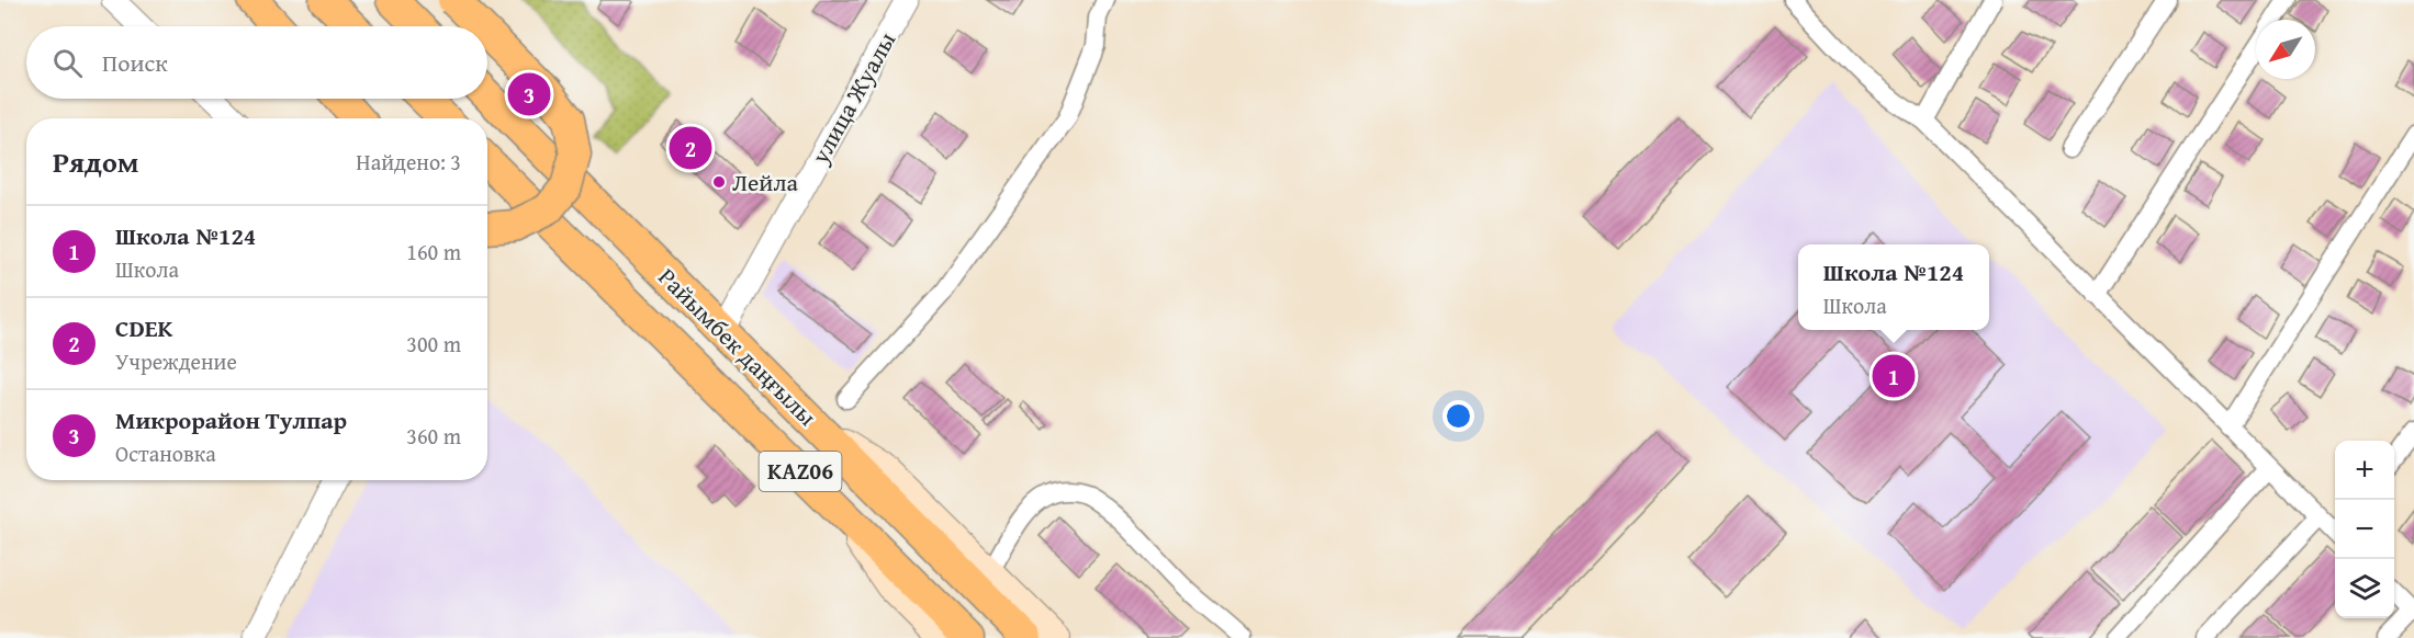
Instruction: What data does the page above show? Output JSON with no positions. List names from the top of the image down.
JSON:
{
  "streets": {
    "highway": ["Райымбек даңғылы", "KАZ06"],
    "street": ["улица Жуалы"]
  },
  "crossings": [
    ["улица Жуалы", "Райымбек даңғылы"]
  ],
  "places": ["Лейла"],
  "north": "bottom left",
  "page": {
    "search": "Поиск",
    "pins": ["3", "2", "1"],
    "heading": ["Рядом", "Найдено: 3"],
    "list": [
      {
        "mark": "1",
        "name": "Школа №124",
        "note": "Школа",
        "value": "160 m"
      },
      {
        "mark": "2",
        "name": "CDEK",
        "note": "Учреждение",
        "value": "300 m"
      },
      {
        "mark": "3",
        "name": "Микрорайон Тулпар",
        "note": "Остановка",
        "value": "360 m"
      }
    ],
    "popup": ["Школа №124", "Школа"],
    "map_buttons": ["+", "−"]
  }
}
